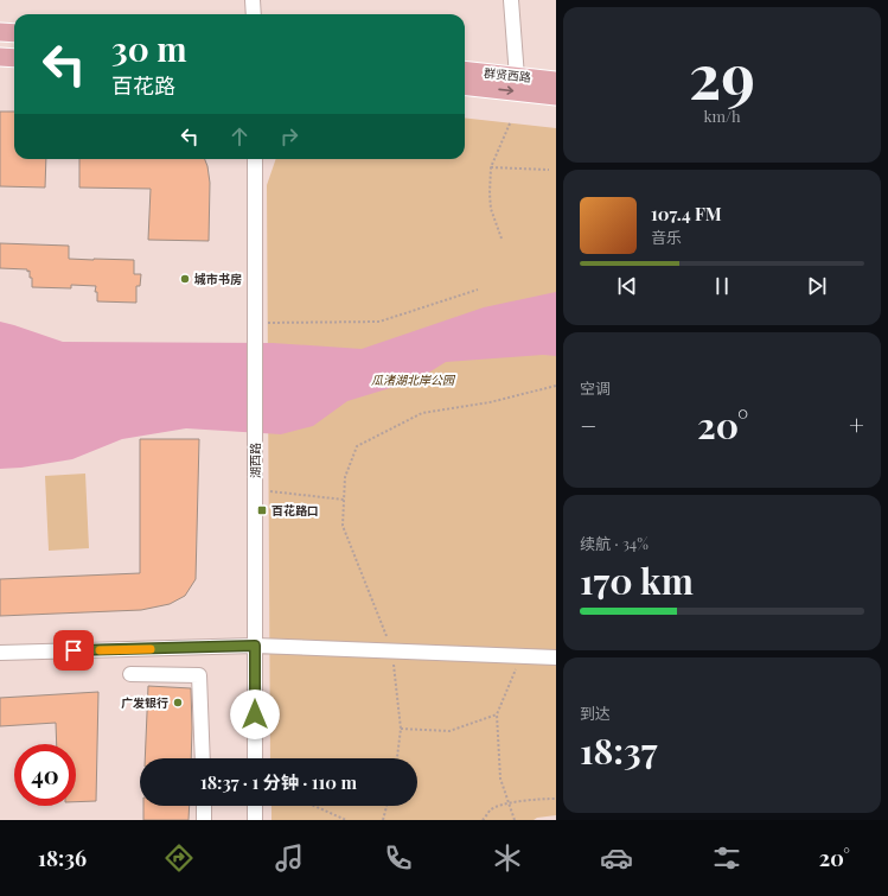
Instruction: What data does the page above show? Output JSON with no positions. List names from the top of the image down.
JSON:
{
  "streets": {
    "main road": ["群贤西路"],
    "street": ["湖西路"]
  },
  "parks": ["瓜渚湖北岸公园"],
  "places": {
    "other": ["城市书房", "广发银行"],
    "transit": ["百花路口"]
  },
  "page": {
    "tile": [
      ["29", "km/h"],
      "空调",
      ["续航 · 34%", "170 km"],
      ["到达", "18:37"]
    ],
    "turn": ["30 m", "百花路"],
    "song": ["107.4 FM", "音乐"],
    "heat": ["−", "20°", "+"],
    "limit": "40",
    "trip": "18:37 · 1 分钟 · 110 m",
    "tabs": ["18:36", "20°"]
  }
}
